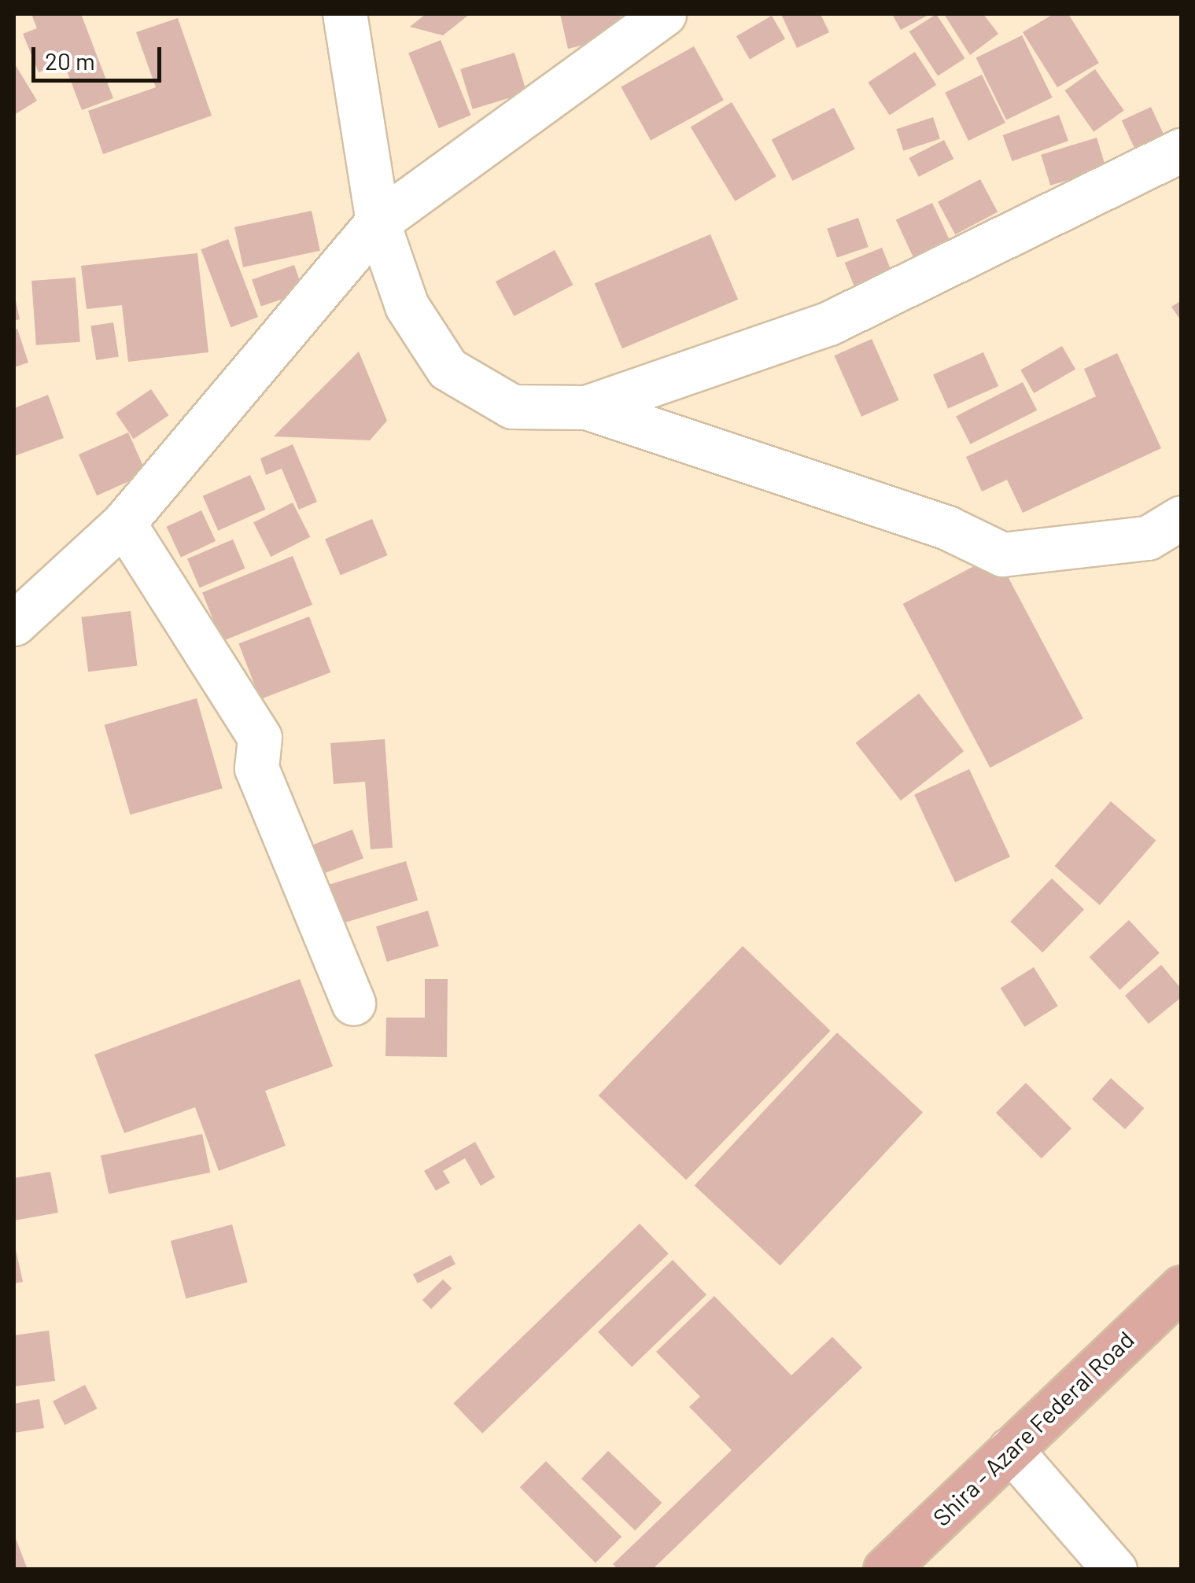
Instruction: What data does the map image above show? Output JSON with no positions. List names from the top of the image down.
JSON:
{
  "streets": {
    "main road": ["Shira - Azare Federal Road"]
  },
  "scale_bar": "20 m"
}
